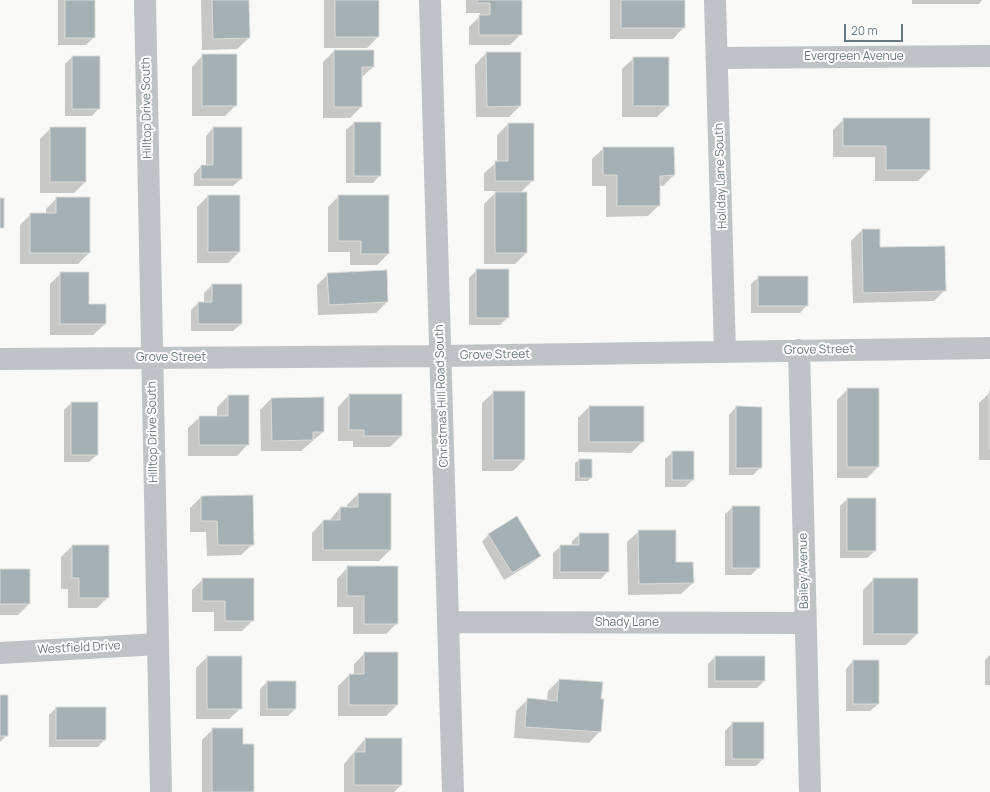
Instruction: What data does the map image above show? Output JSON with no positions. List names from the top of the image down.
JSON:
{
  "streets": {
    "street": [
      "Evergreen Avenue",
      "Hilltop Drive South",
      "Holiday Lane South",
      "Grove Street",
      "Christmas Hill Road South",
      "Bailey Avenue",
      "Shady Lane",
      "Westfield Drive"
    ]
  },
  "crossings": [
    ["Evergreen Avenue", "Holiday Lane South"],
    ["Hilltop Drive South", "Grove Street"],
    ["Hilltop Drive South", "Westfield Drive"],
    ["Holiday Lane South", "Grove Street"],
    ["Grove Street", "Christmas Hill Road South"],
    ["Grove Street", "Bailey Avenue"],
    ["Christmas Hill Road South", "Shady Lane"],
    ["Bailey Avenue", "Shady Lane"]
  ],
  "scale_bar": "20 m"
}
